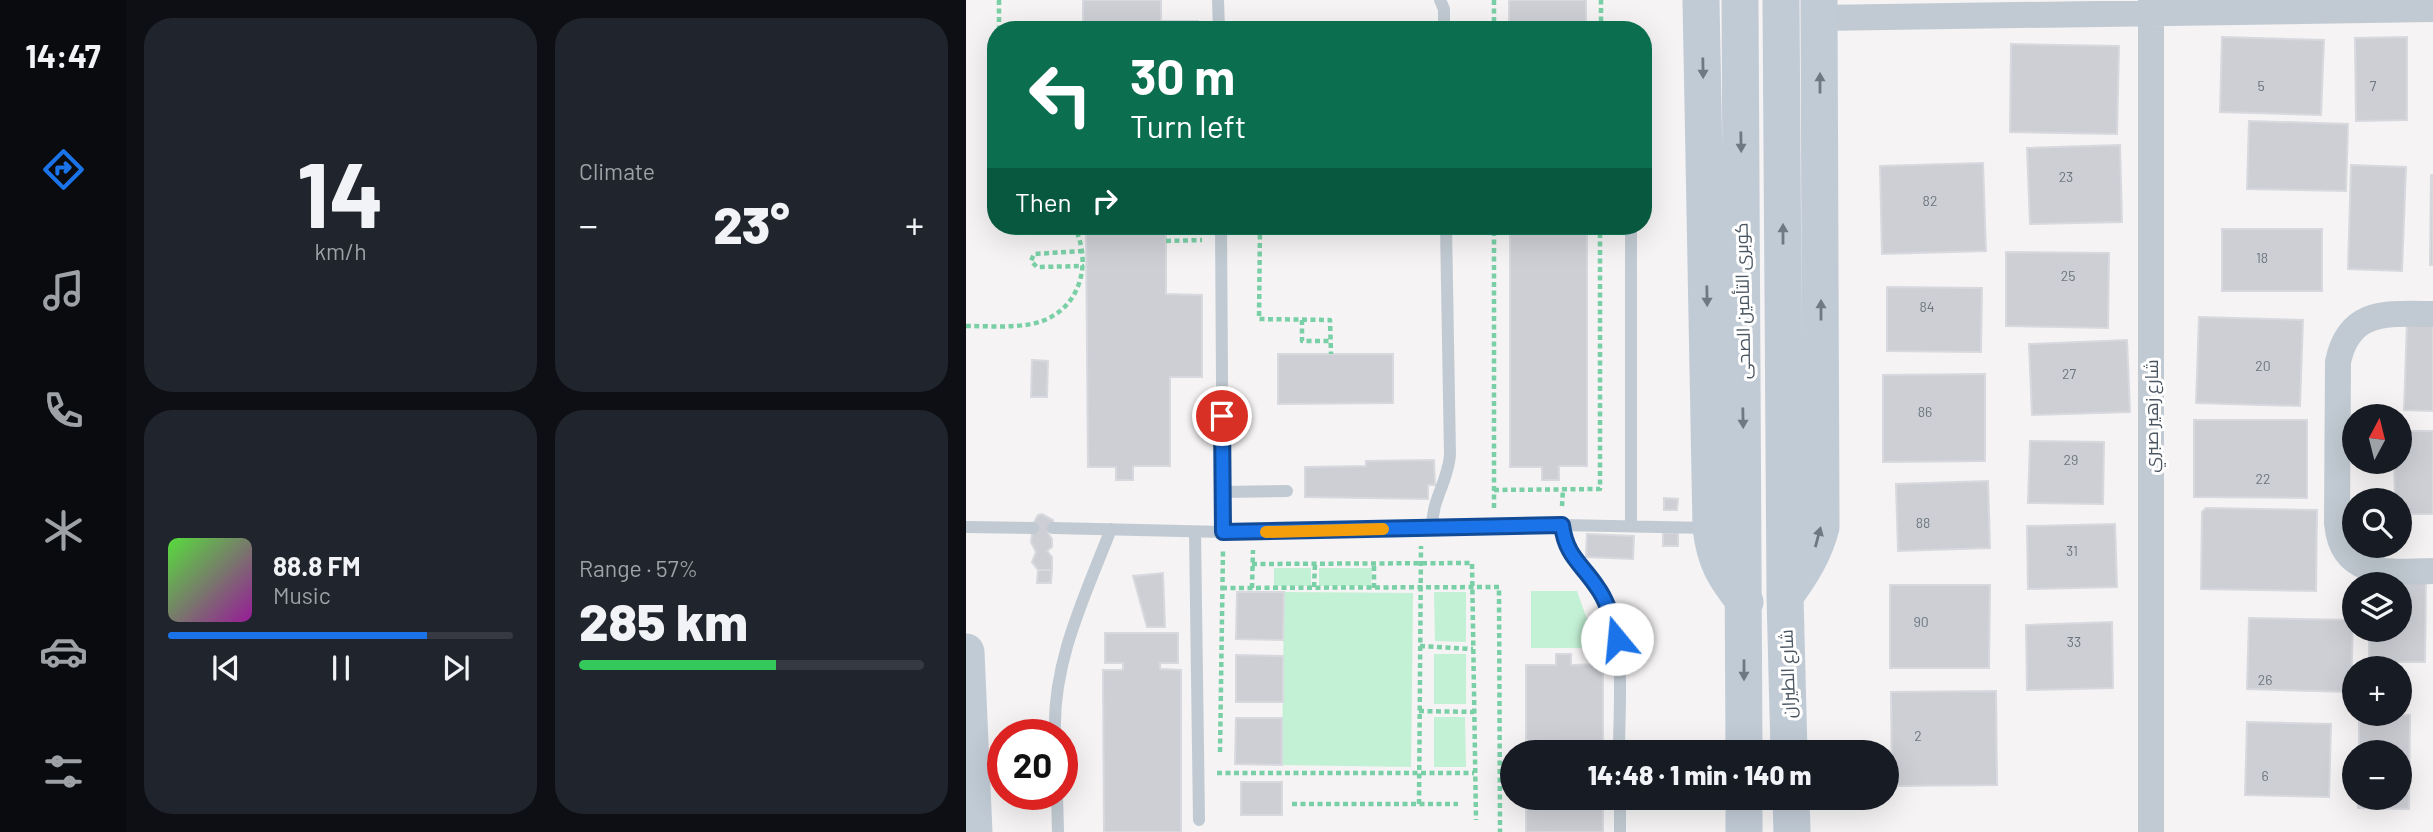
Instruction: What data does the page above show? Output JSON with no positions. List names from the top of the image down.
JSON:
{
  "streets": {
    "main road": ["كوبرى التأمين الصحى", "شارع الطيران"],
    "street": ["شارع زهير صبري"]
  },
  "house_numbers": [
    "5",
    "7",
    "23",
    "82",
    "18",
    "25",
    "84",
    "20",
    "27",
    "86",
    "29",
    "22",
    "88",
    "31",
    "90",
    "33",
    "26",
    "2",
    "6"
  ],
  "north": "top",
  "page": {
    "tabs": "14:47",
    "tile": [
      ["14", "km/h"],
      "Climate",
      ["Range · 57%", "285 km"]
    ],
    "turn": ["30 m", "Turn left"],
    "then": "Then",
    "heat": ["−", "23°", "+"],
    "map_buttons": ["+", "−"],
    "song": ["88.8 FM", "Music"],
    "limit": "20",
    "trip": "14:48 · 1 min · 140 m"
  }
}
